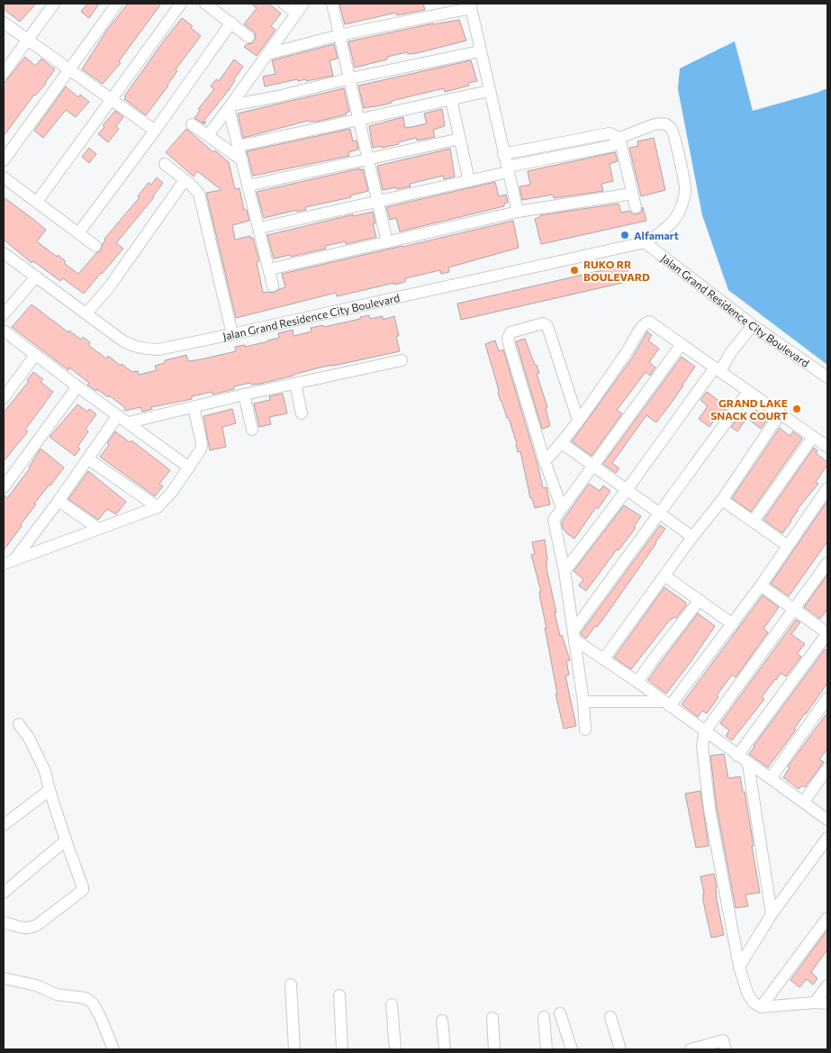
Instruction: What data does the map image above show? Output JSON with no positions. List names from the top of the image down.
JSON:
{
  "streets": {
    "street": ["Jalan Grand Residence City Boulevard"]
  },
  "places": ["Alfamart", "RUKO RR BOULEVARD", "GRAND LAKE SNACK COURT"]
}
